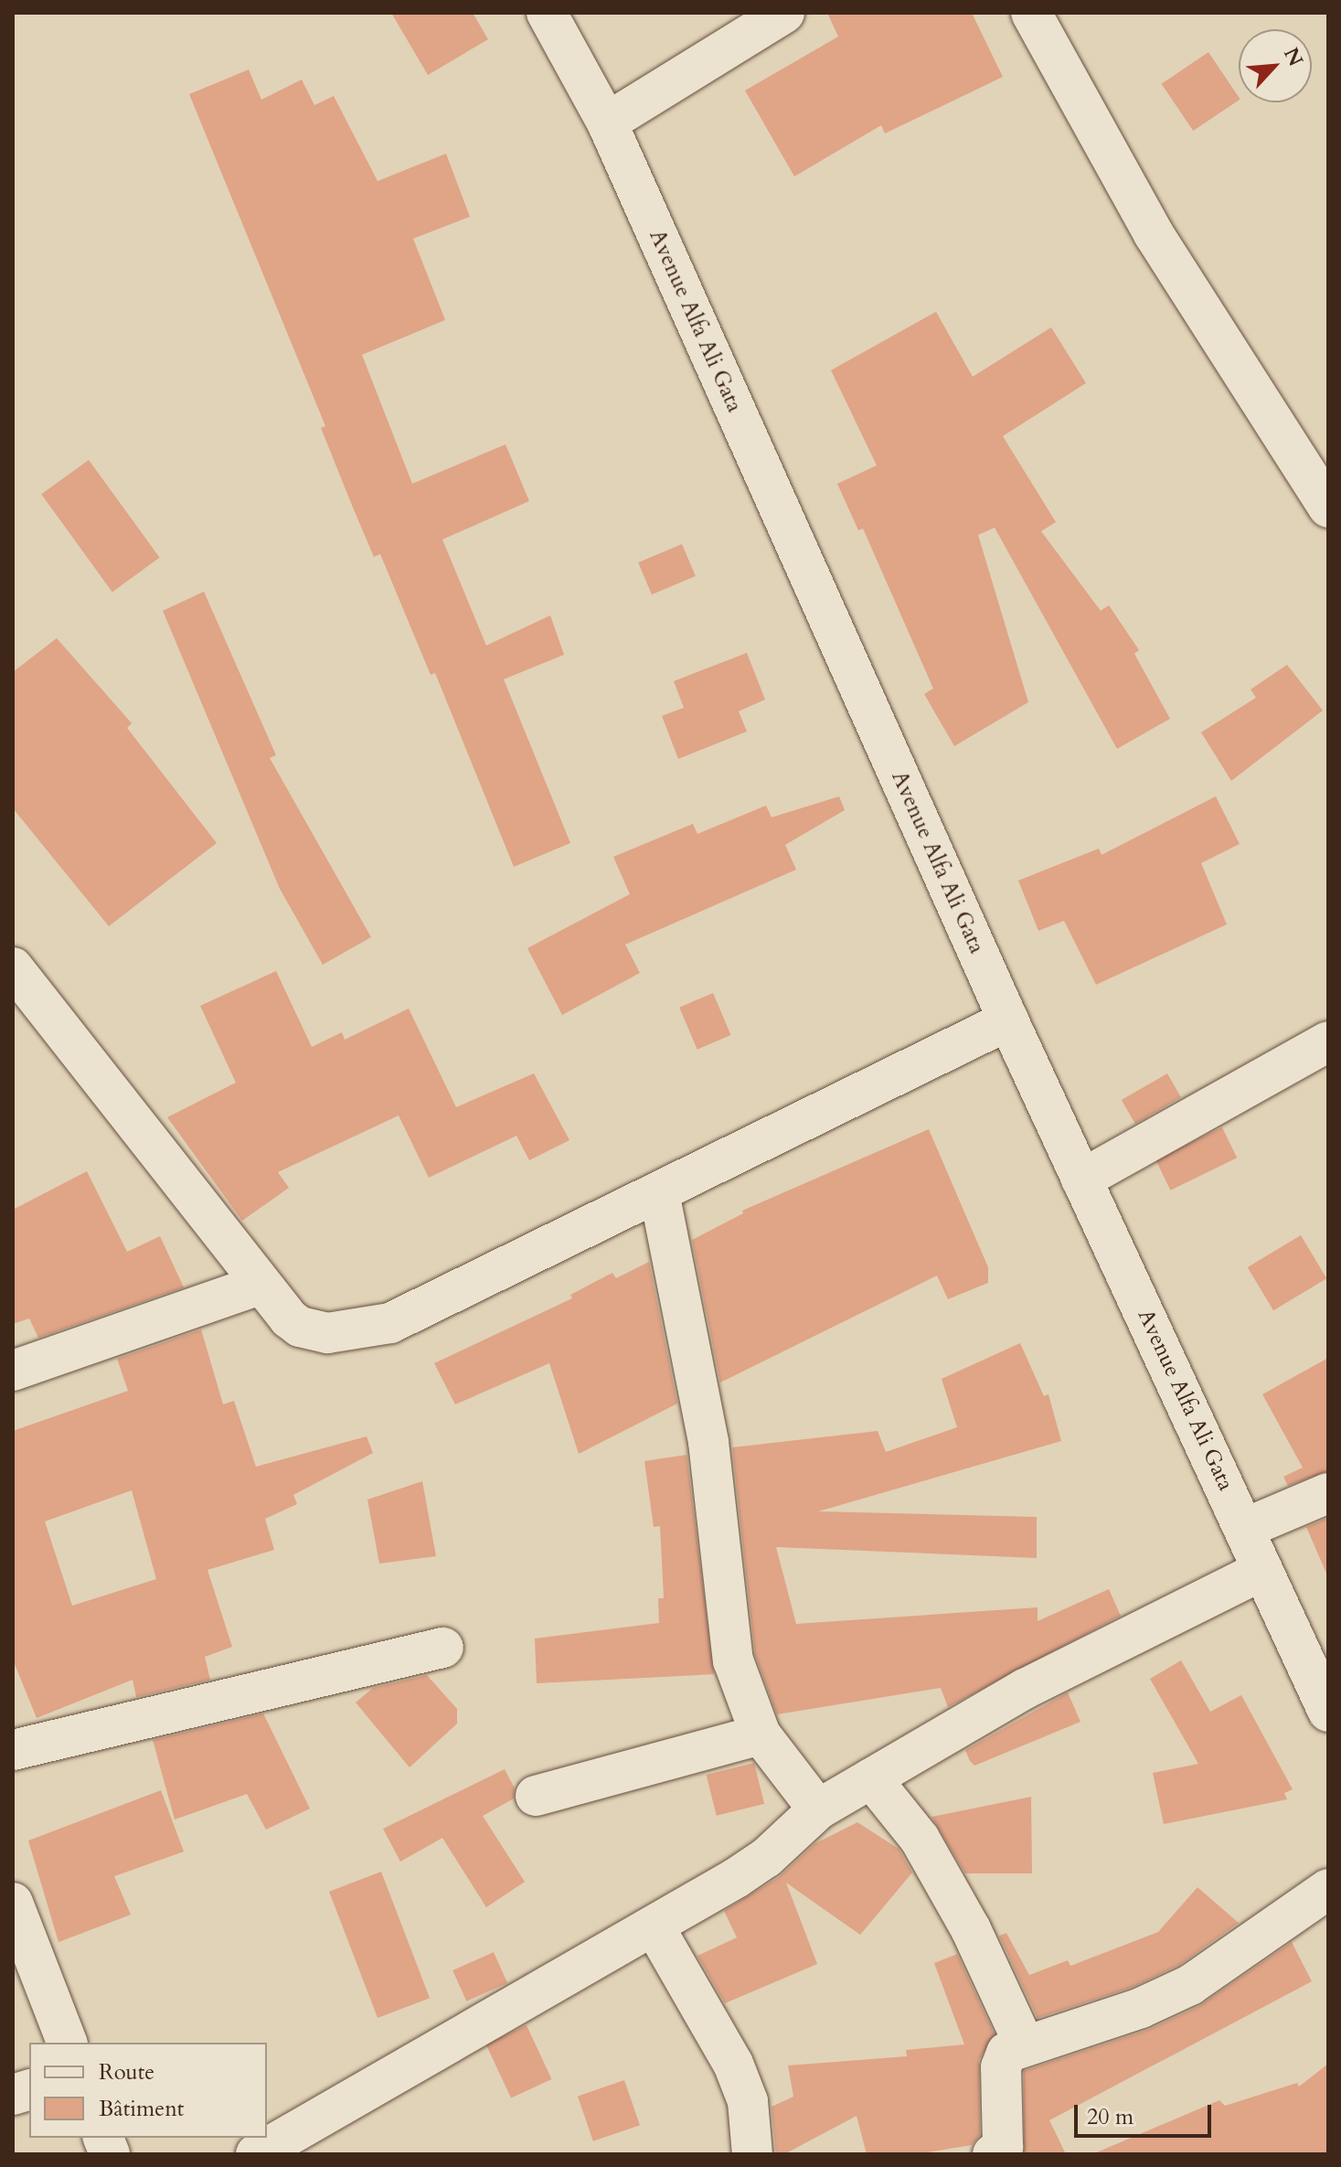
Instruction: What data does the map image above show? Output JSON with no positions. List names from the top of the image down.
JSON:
{
  "streets": {
    "street": ["Avenue Alfa Ali Gata"]
  },
  "legend": ["Route", "Bâtiment"],
  "scale_bar": "20 m",
  "north": "top right"
}
